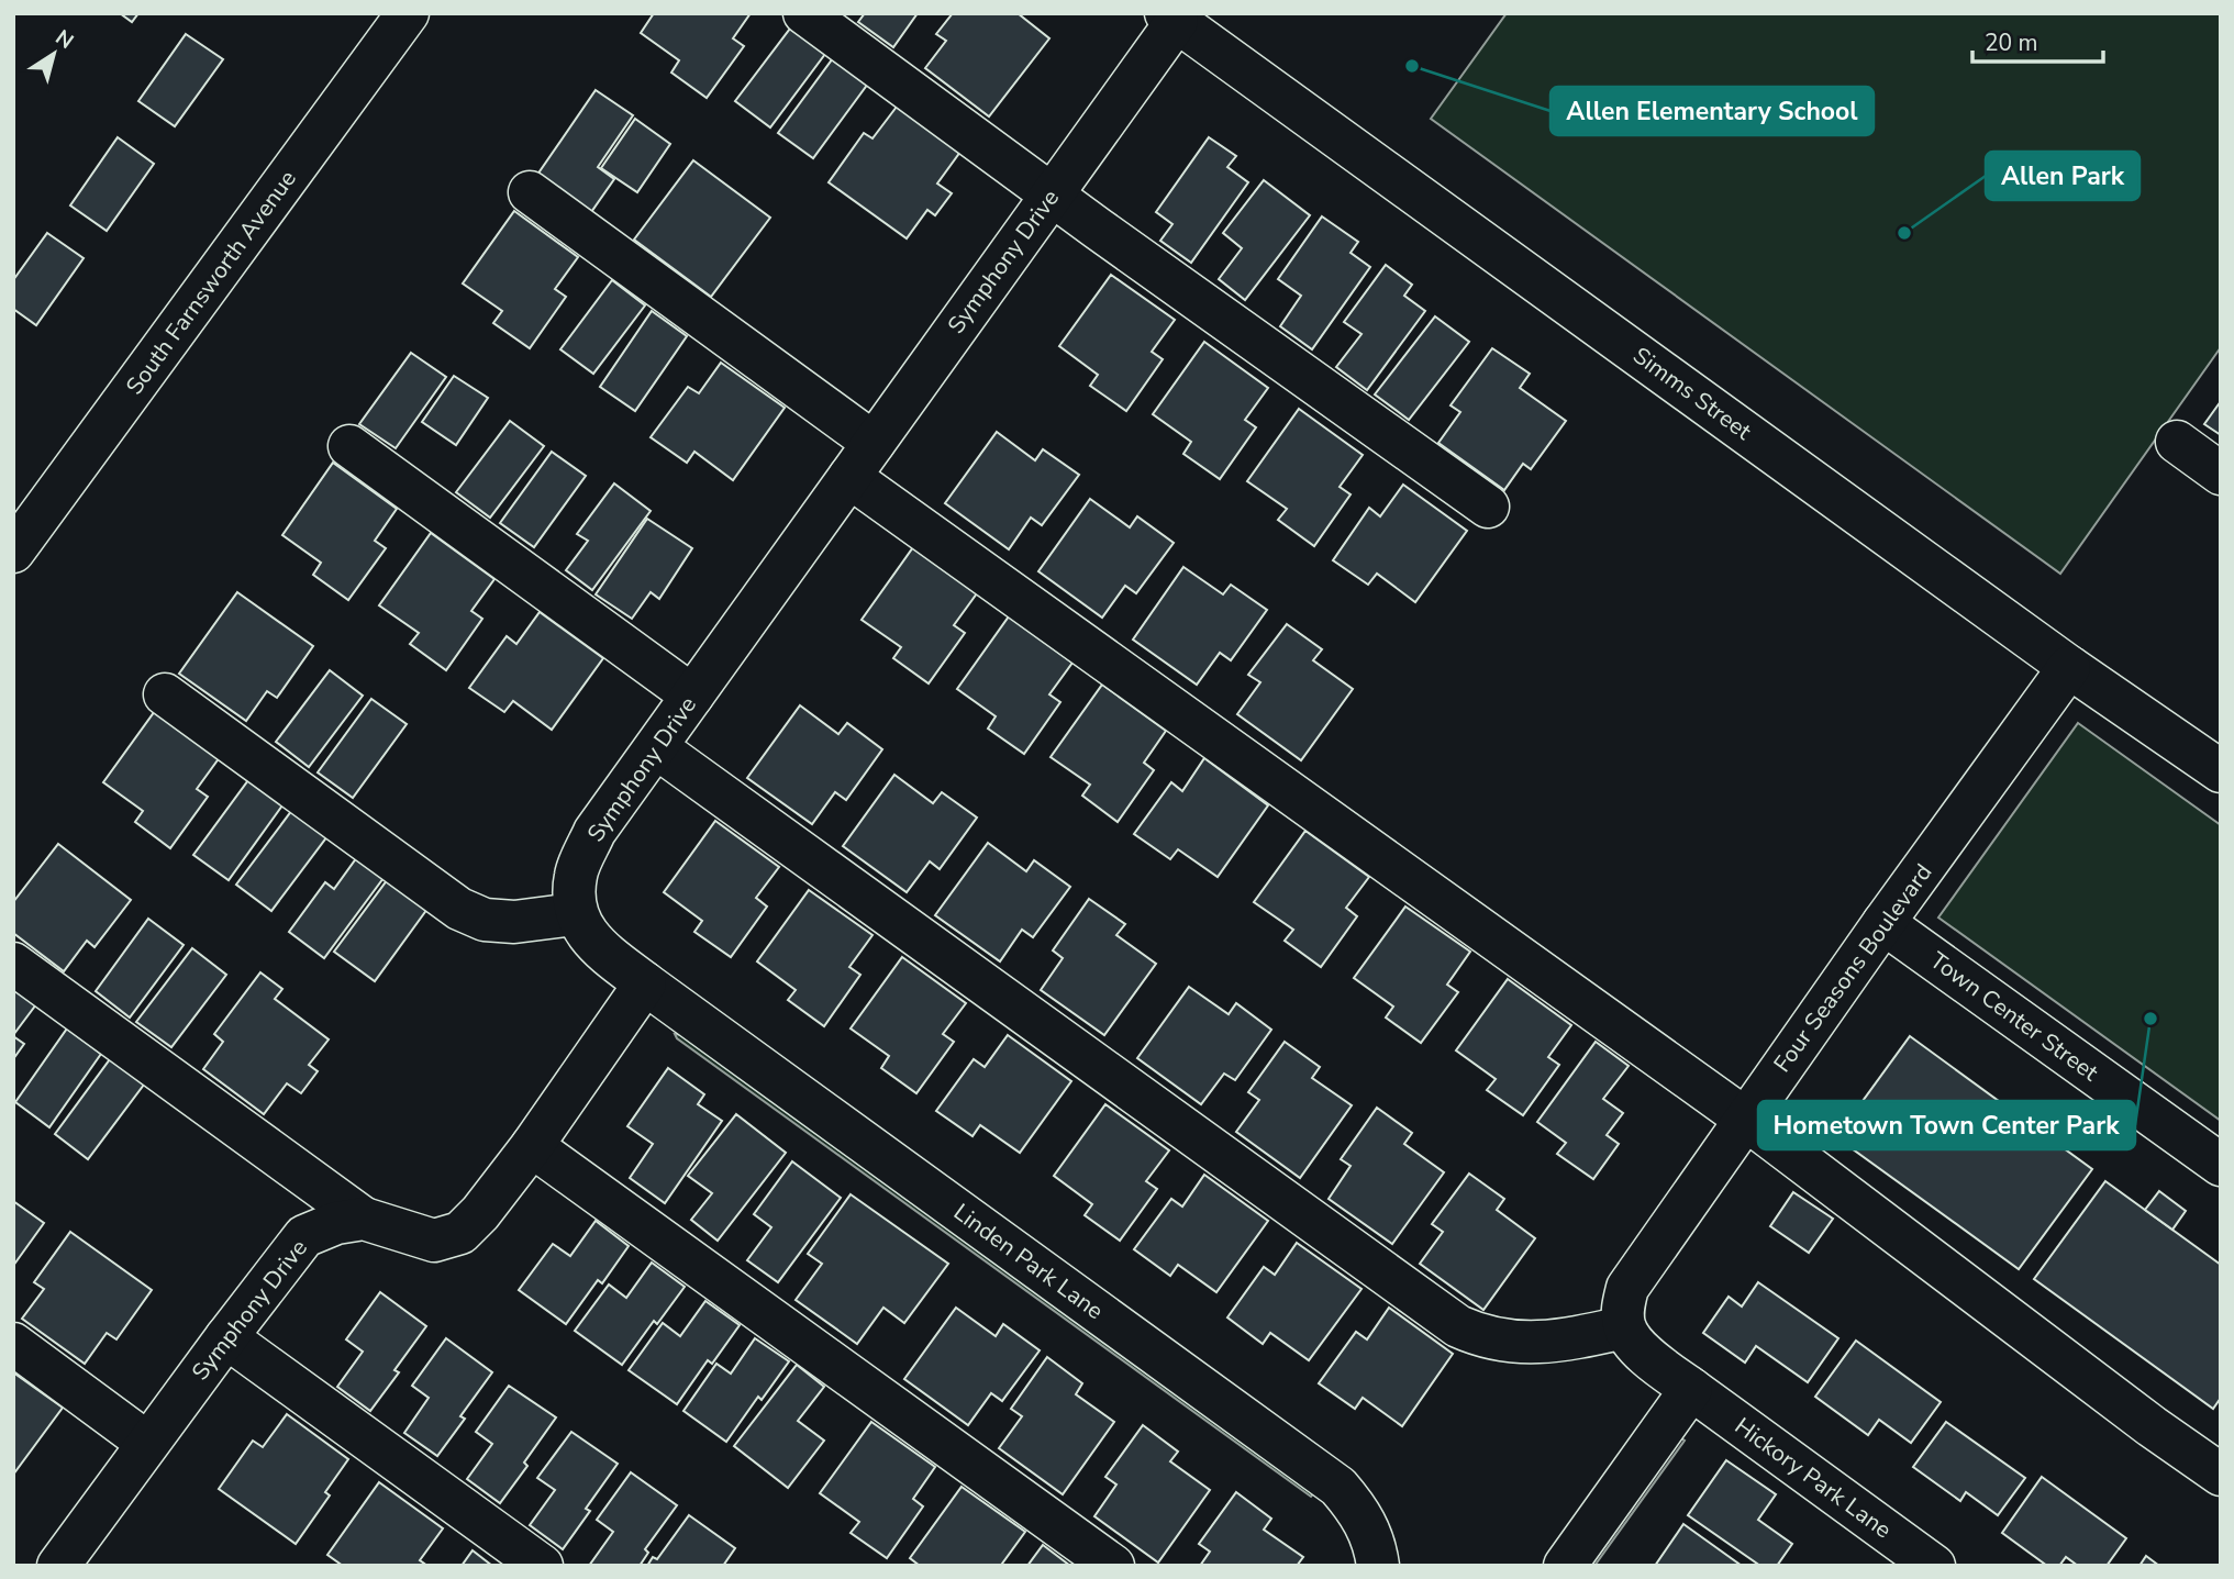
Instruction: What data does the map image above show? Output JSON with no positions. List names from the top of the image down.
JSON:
{
  "streets": {
    "street": [
      "Symphony Drive",
      "South Farnsworth Avenue",
      "Simms Street",
      "Four Seasons Boulevard",
      "Town Center Street",
      "Linden Park Lane",
      "Hickory Park Lane"
    ]
  },
  "crossings": [
    ["Symphony Drive", "Simms Street"],
    ["Simms Street", "Four Seasons Boulevard"],
    ["Four Seasons Boulevard", "Town Center Street"]
  ],
  "places": ["Allen Elementary School", "Allen Park", "Hometown Town Center Park"],
  "scale_bar": "20 m",
  "north": "top right"
}
